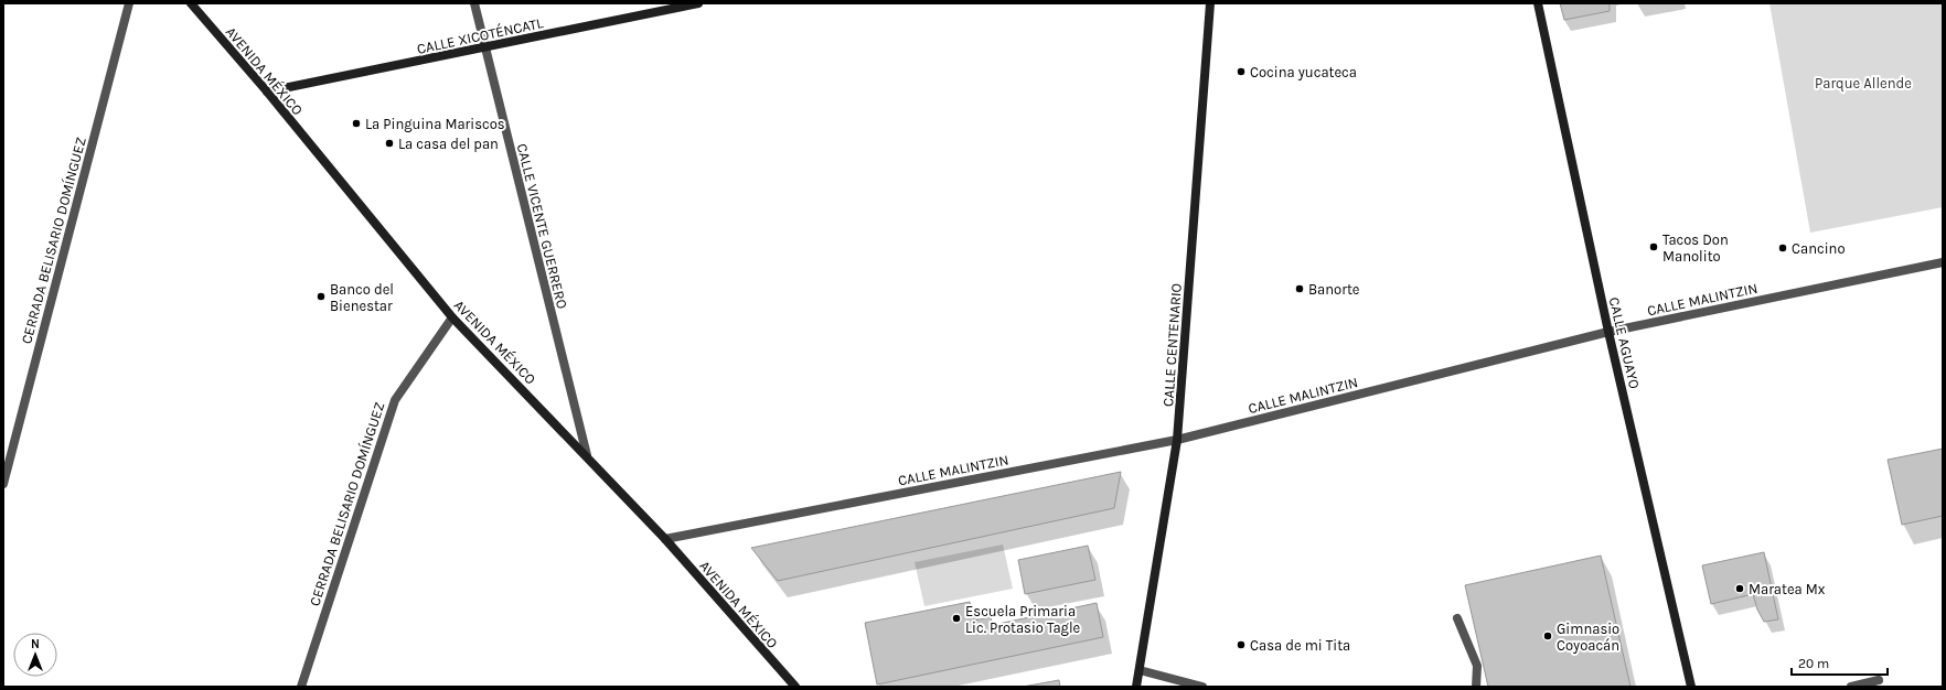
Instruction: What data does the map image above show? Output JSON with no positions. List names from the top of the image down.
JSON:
{
  "streets": {
    "street": [
      "CALLE XICOTÉNCATL",
      "AVENIDA MÉXICO",
      "CALLE VICENTE GUERRERO",
      "CERRADA BELISARIO DOMÍNGUEZ",
      "CALLE MALINTZIN",
      "CALLE AGUAYO",
      "CALLE CENTENARIO"
    ]
  },
  "crossings": [
    ["CALLE XICOTÉNCATL", "AVENIDA MÉXICO"],
    ["CALLE XICOTÉNCATL", "CALLE VICENTE GUERRERO"],
    ["AVENIDA MÉXICO", "CALLE VICENTE GUERRERO"],
    ["AVENIDA MÉXICO", "CERRADA BELISARIO DOMÍNGUEZ"],
    ["AVENIDA MÉXICO", "CALLE MALINTZIN"],
    ["CALLE MALINTZIN", "CALLE AGUAYO"],
    ["CALLE MALINTZIN", "CALLE CENTENARIO"]
  ],
  "parks": ["Parque Allende"],
  "places": [
    "Cocina yucateca",
    "La Pinguina Mariscos",
    "La casa del pan",
    "Tacos Don Manolito",
    "Cancino",
    "Banorte",
    "Banco del Bienestar",
    "Maratea Mx",
    "Escuela Primaria Lic. Protasio Tagle",
    "Gimnasio Coyoacán",
    "Casa de mi Tita"
  ],
  "scale_bar": "20 m",
  "north": "top"
}
